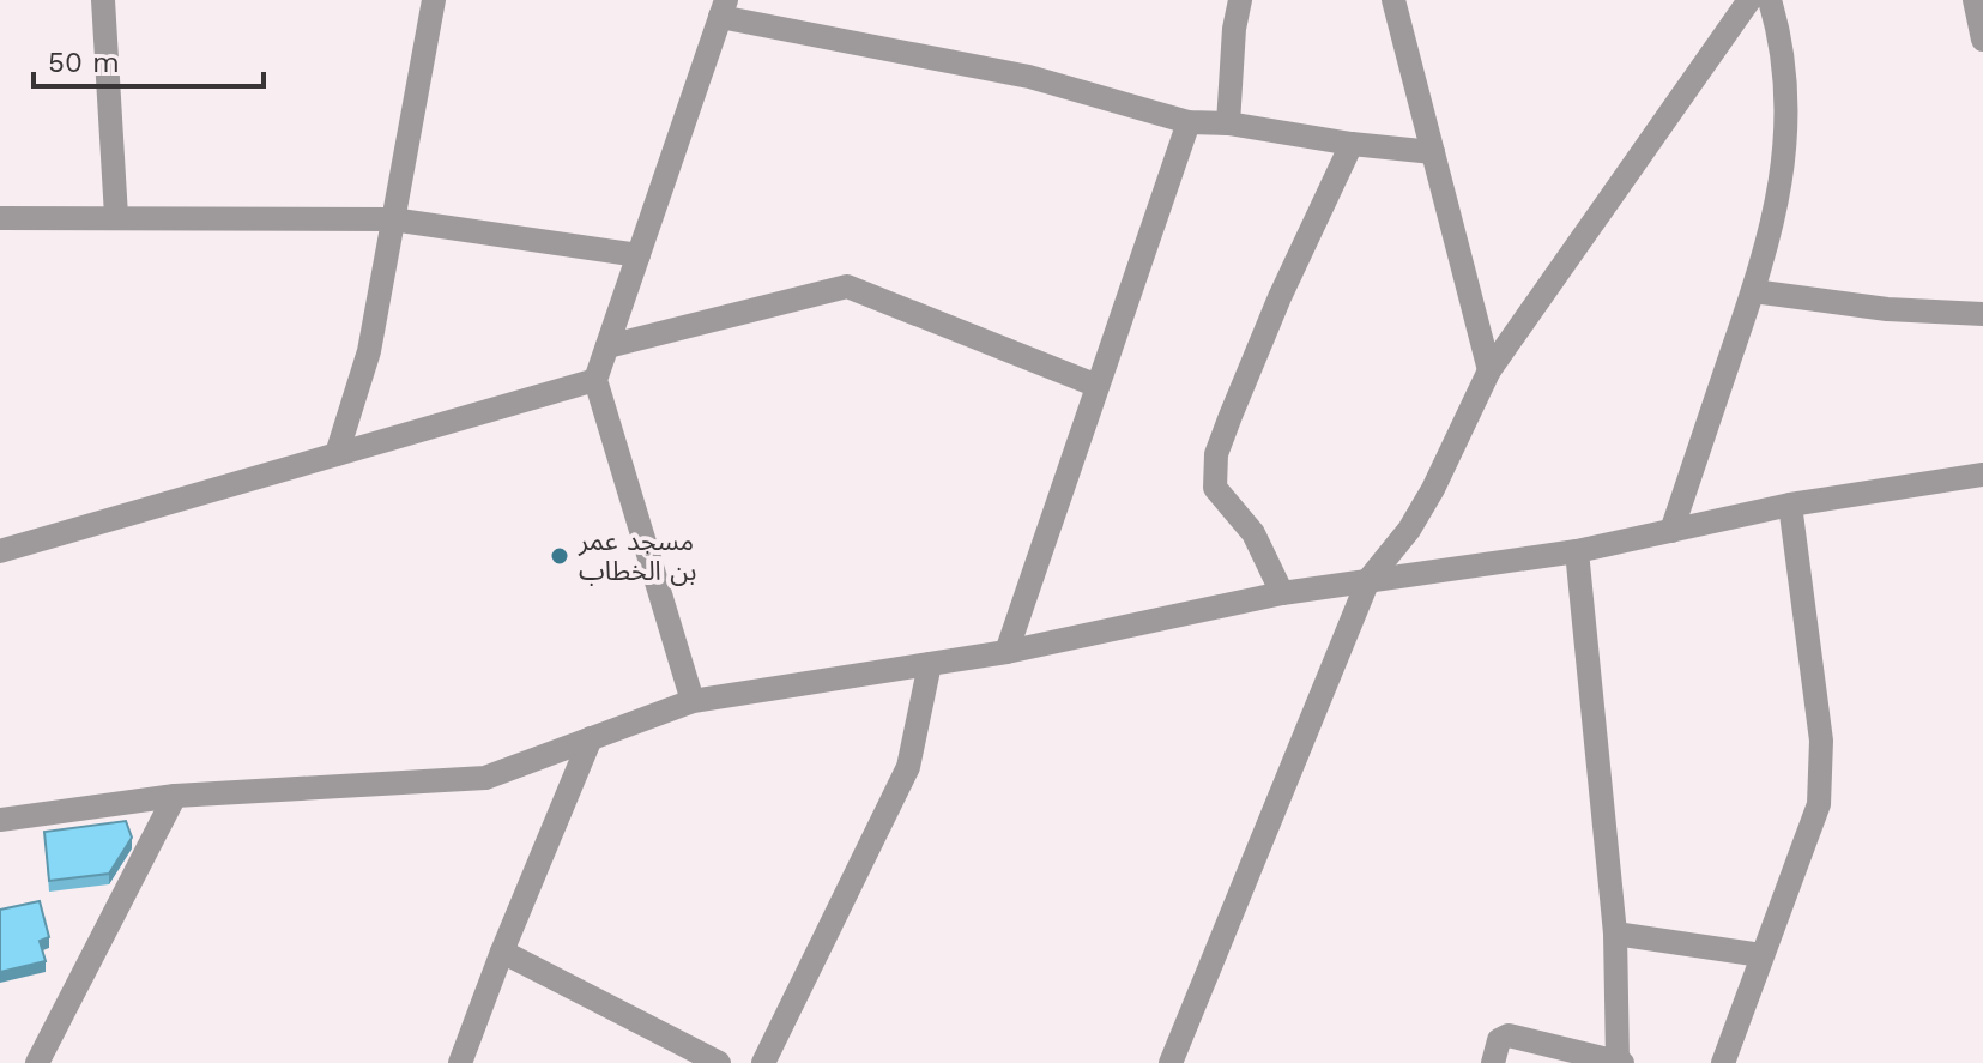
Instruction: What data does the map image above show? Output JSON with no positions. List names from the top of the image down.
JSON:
{
  "places": ["مسجد عمر بن الخطاب"],
  "scale_bar": "50 m"
}
